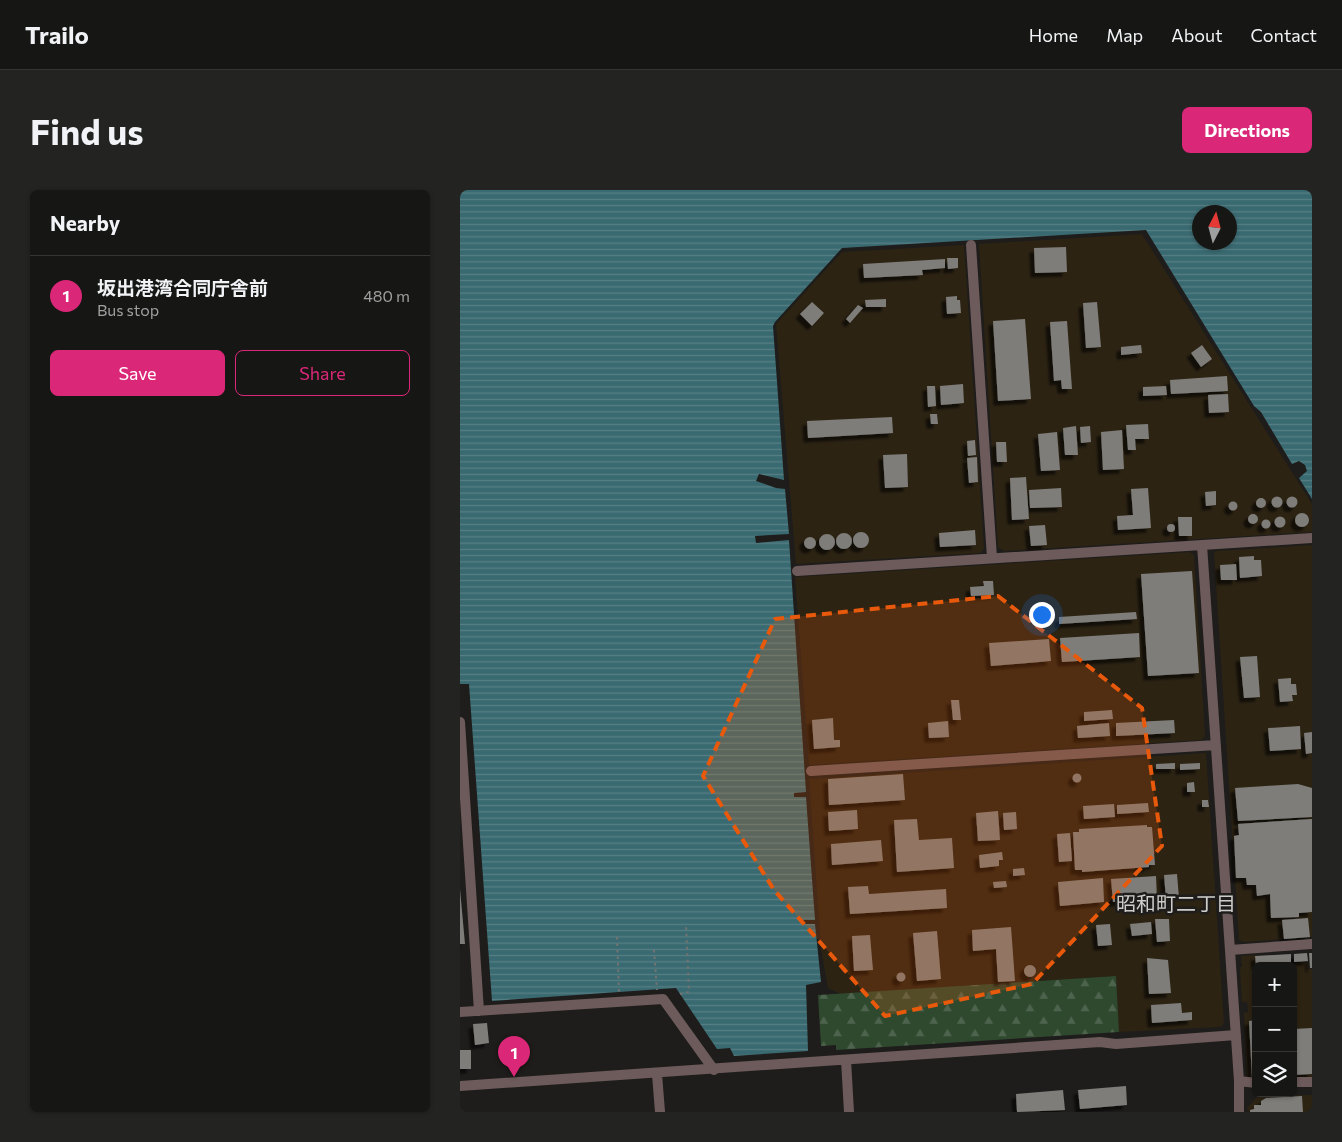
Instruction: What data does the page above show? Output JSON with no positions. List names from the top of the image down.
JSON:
{
  "districts": ["昭和町二丁目"],
  "north": "top",
  "page": {
    "header": "Trailo",
    "nav": [
      "Home",
      "Map",
      "About",
      "Contact"
    ],
    "buttons": [
      "Directions",
      ["Save", "Share"]
    ],
    "title": "Find us",
    "heading": "Nearby",
    "list": [
      {
        "mark": "1",
        "name": "坂出港湾合同庁舎前",
        "note": "Bus stop",
        "value": "480 m"
      }
    ],
    "map_buttons": ["+", "−"],
    "pins": "1"
  }
}
